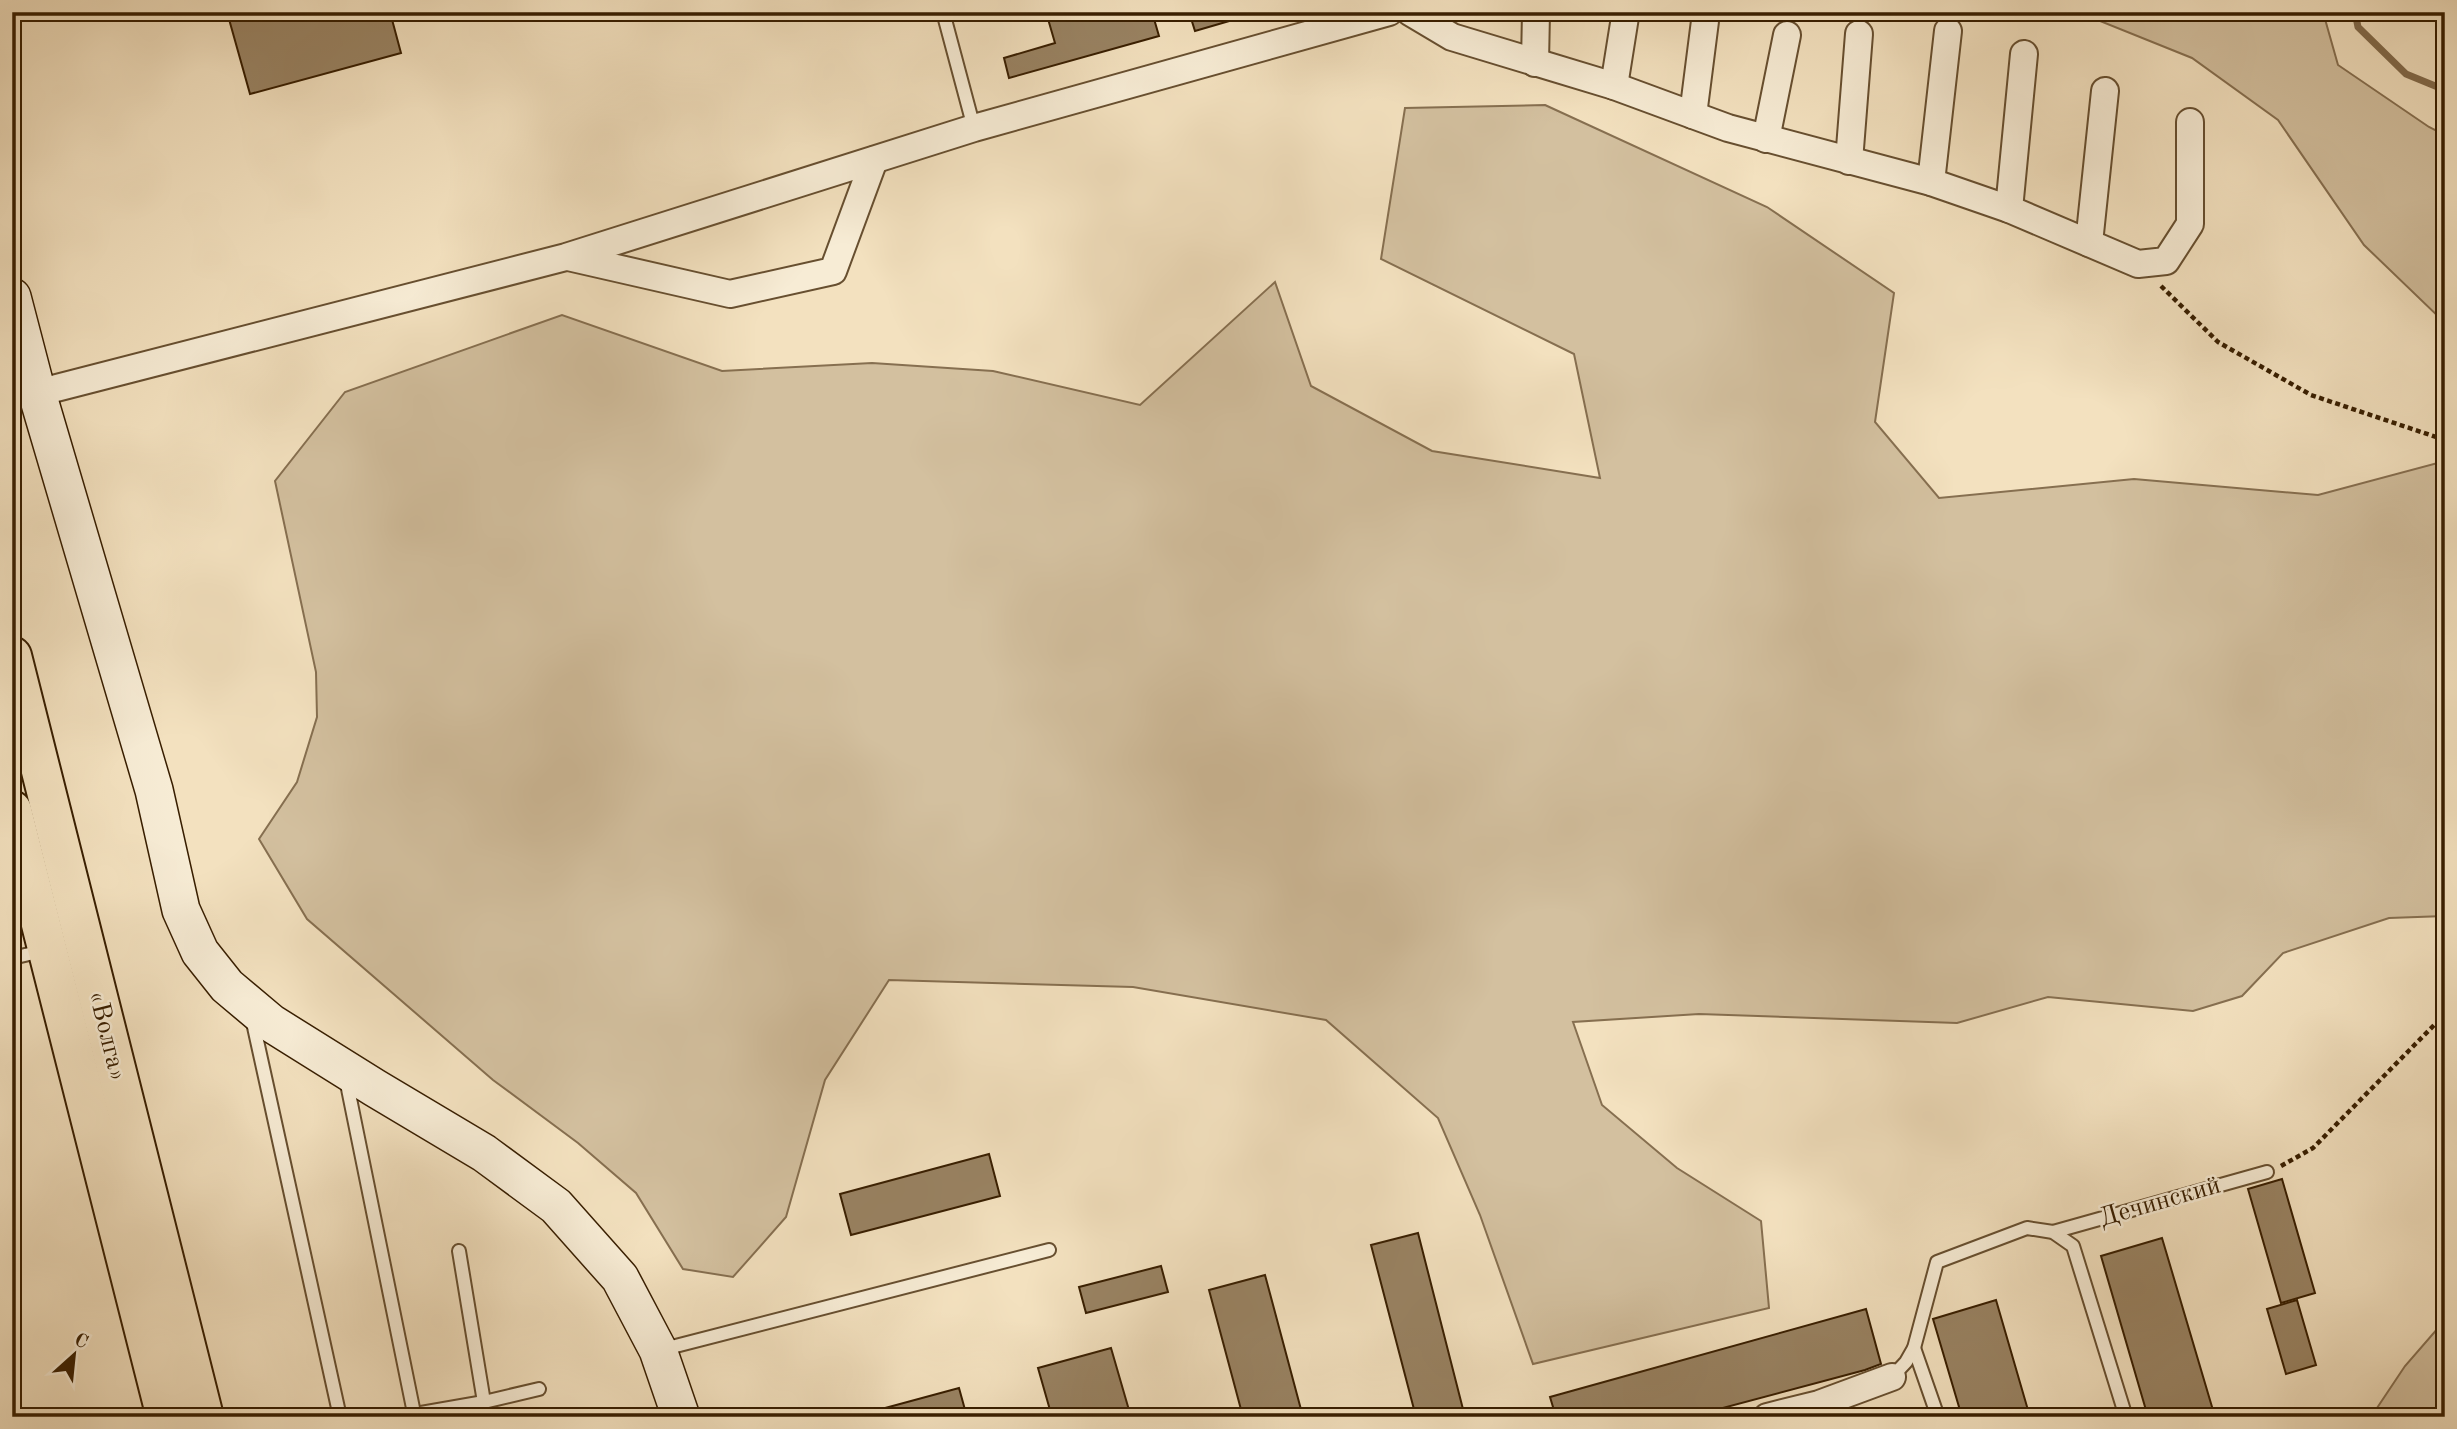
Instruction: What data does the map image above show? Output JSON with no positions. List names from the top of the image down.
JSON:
{
  "streets": {
    "highway": ["«Волга»"],
    "street": ["Дечинский"]
  },
  "north": "top right"
}
